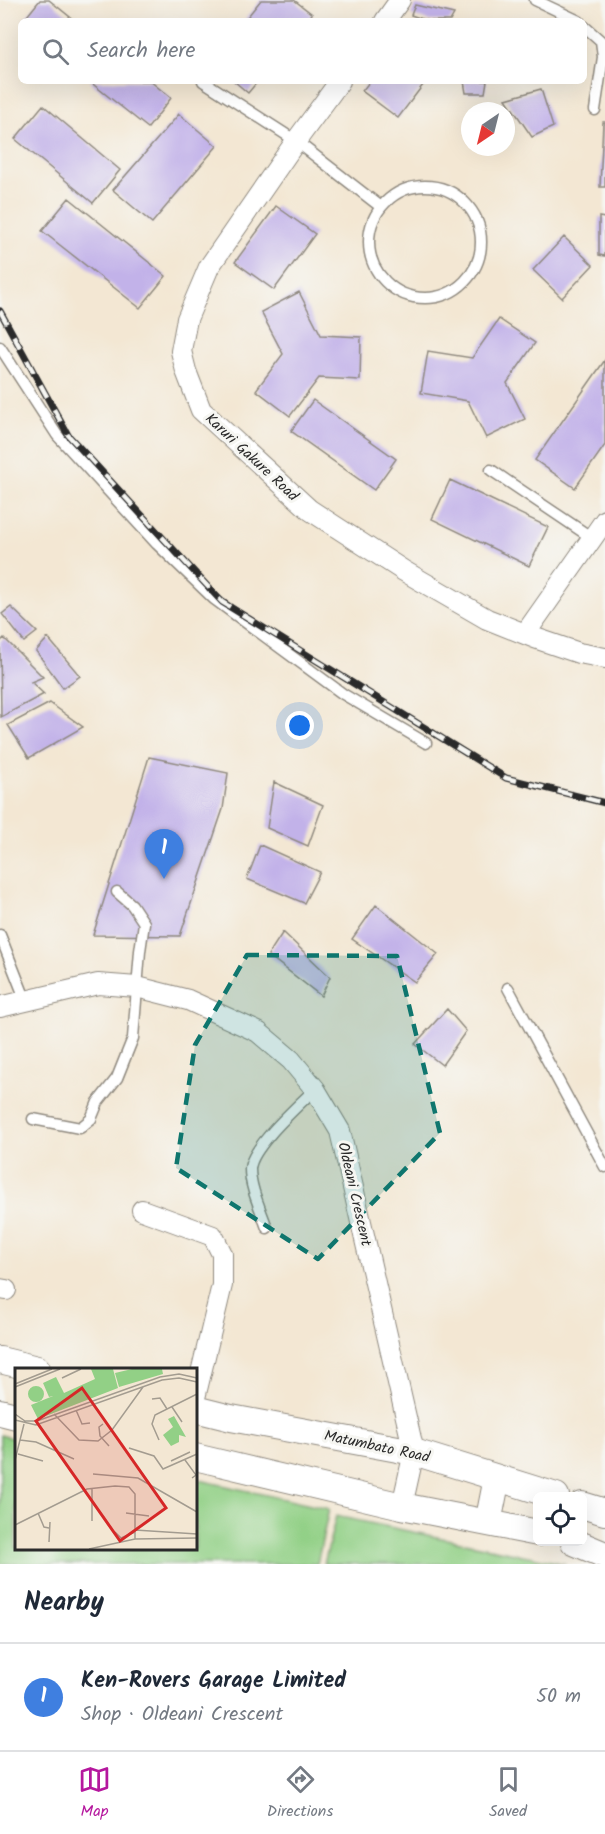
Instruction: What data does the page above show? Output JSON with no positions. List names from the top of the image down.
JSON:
{
  "streets": {
    "street": ["Karuri Gakure Road", "Oldeani Crescent", "Matumbato Road"]
  },
  "crossings": [
    ["Oldeani Crescent", "Matumbato Road"]
  ],
  "north": "bottom left",
  "page": {
    "search": "Search here",
    "pins": "1",
    "heading": "Nearby",
    "list": [
      {
        "mark": "1",
        "name": "Ken-Rovers Garage Limited",
        "note": "Shop · Oldeani Crescent",
        "value": "50 m"
      }
    ],
    "nav": ["Map", "Directions", "Saved"]
  }
}
